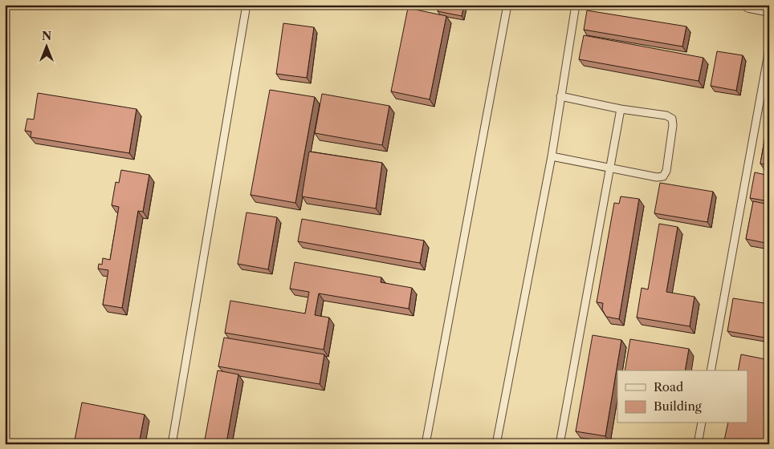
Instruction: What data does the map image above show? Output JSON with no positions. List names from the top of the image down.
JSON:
{
  "legend": ["Road", "Building"],
  "north": "top"
}
